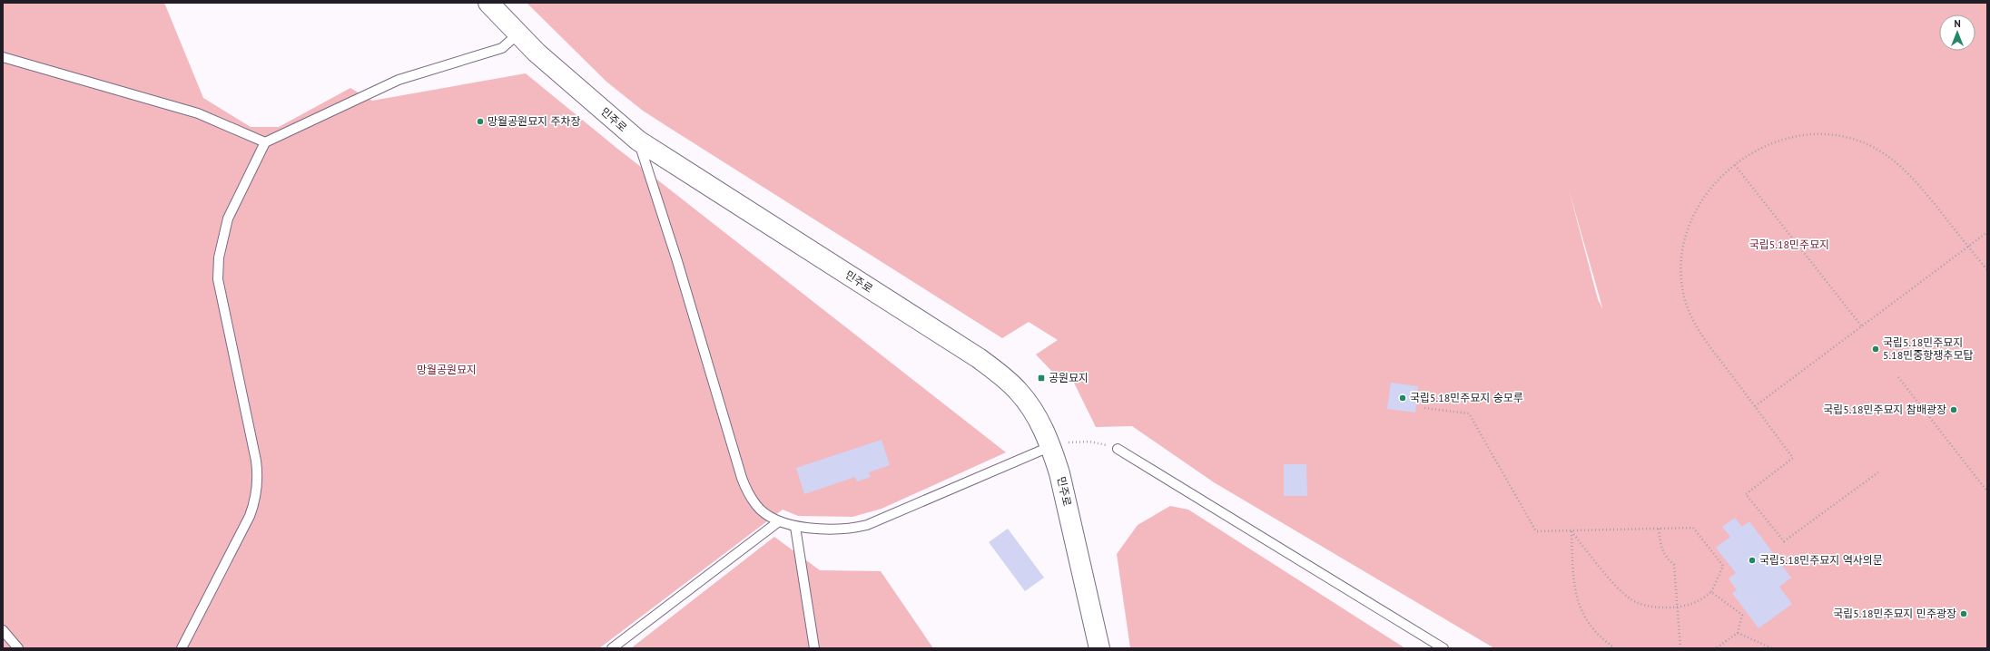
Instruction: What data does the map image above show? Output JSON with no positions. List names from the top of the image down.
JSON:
{
  "streets": {
    "main road": ["민주로"]
  },
  "parks": ["국립5.18민주묘지", "망월공원묘지"],
  "places": {
    "other": [
      "망월공원묘지 주차장",
      "국립5.18민주묘지 5.18민중항쟁추모탑",
      "국립5.18민주묘지 숭모루",
      "국립5.18민주묘지 참배광장",
      "국립5.18민주묘지 역사의문",
      "국립5.18민주묘지 민주광장"
    ],
    "transit": ["공원묘지"]
  },
  "north": "top"
}
